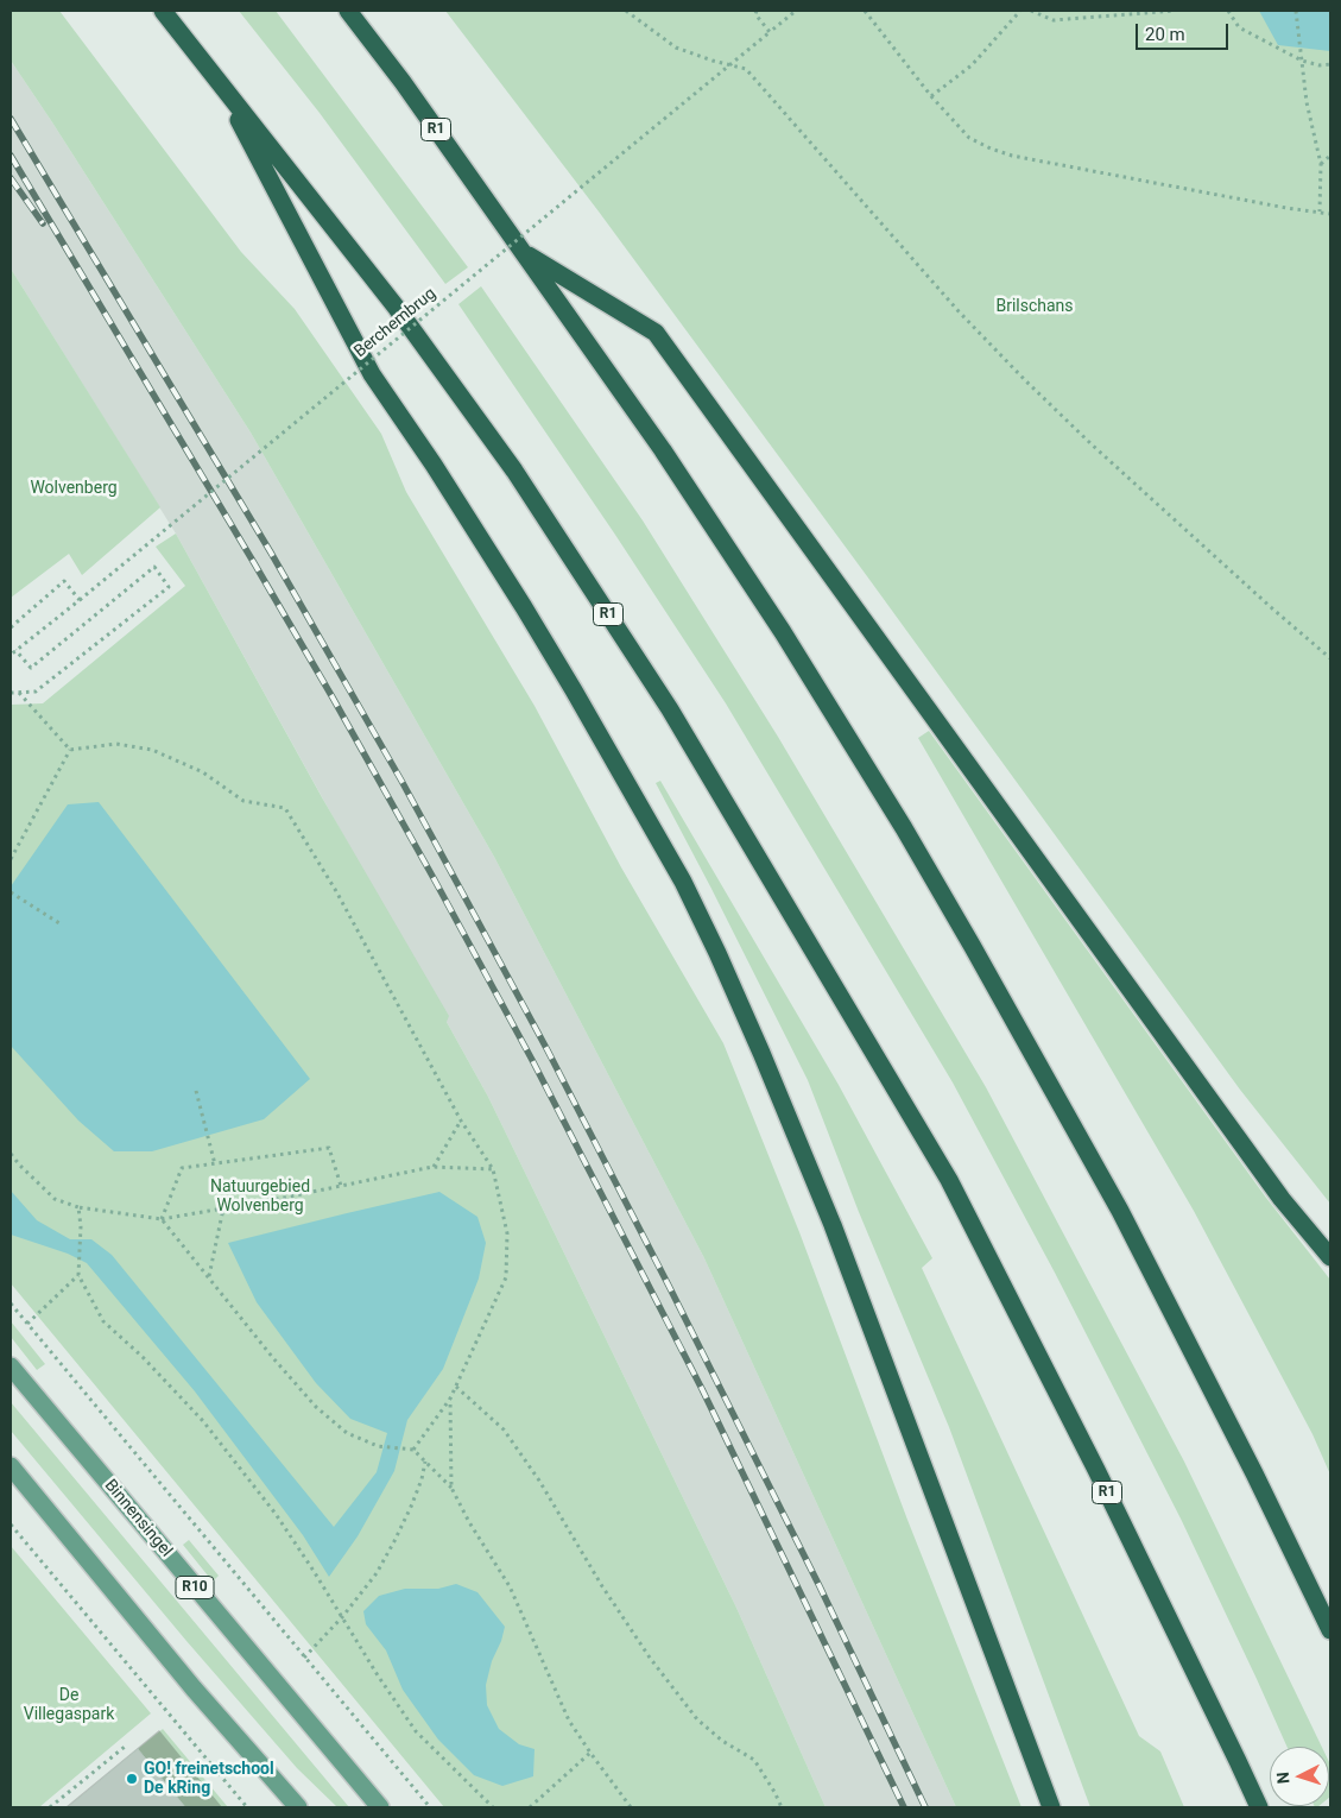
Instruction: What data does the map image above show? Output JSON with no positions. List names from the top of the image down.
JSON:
{
  "streets": {
    "highway": ["R1"],
    "main road": ["Binnensingel", "R10"],
    "path": ["Berchembrug"]
  },
  "parks": [
    "Brilschans",
    "Wolvenberg",
    "Natuurgebied Wolvenberg",
    "De Villegaspark"
  ],
  "places": ["GO! freinetschool De kRing"],
  "scale_bar": "20 m",
  "north": "left"
}
